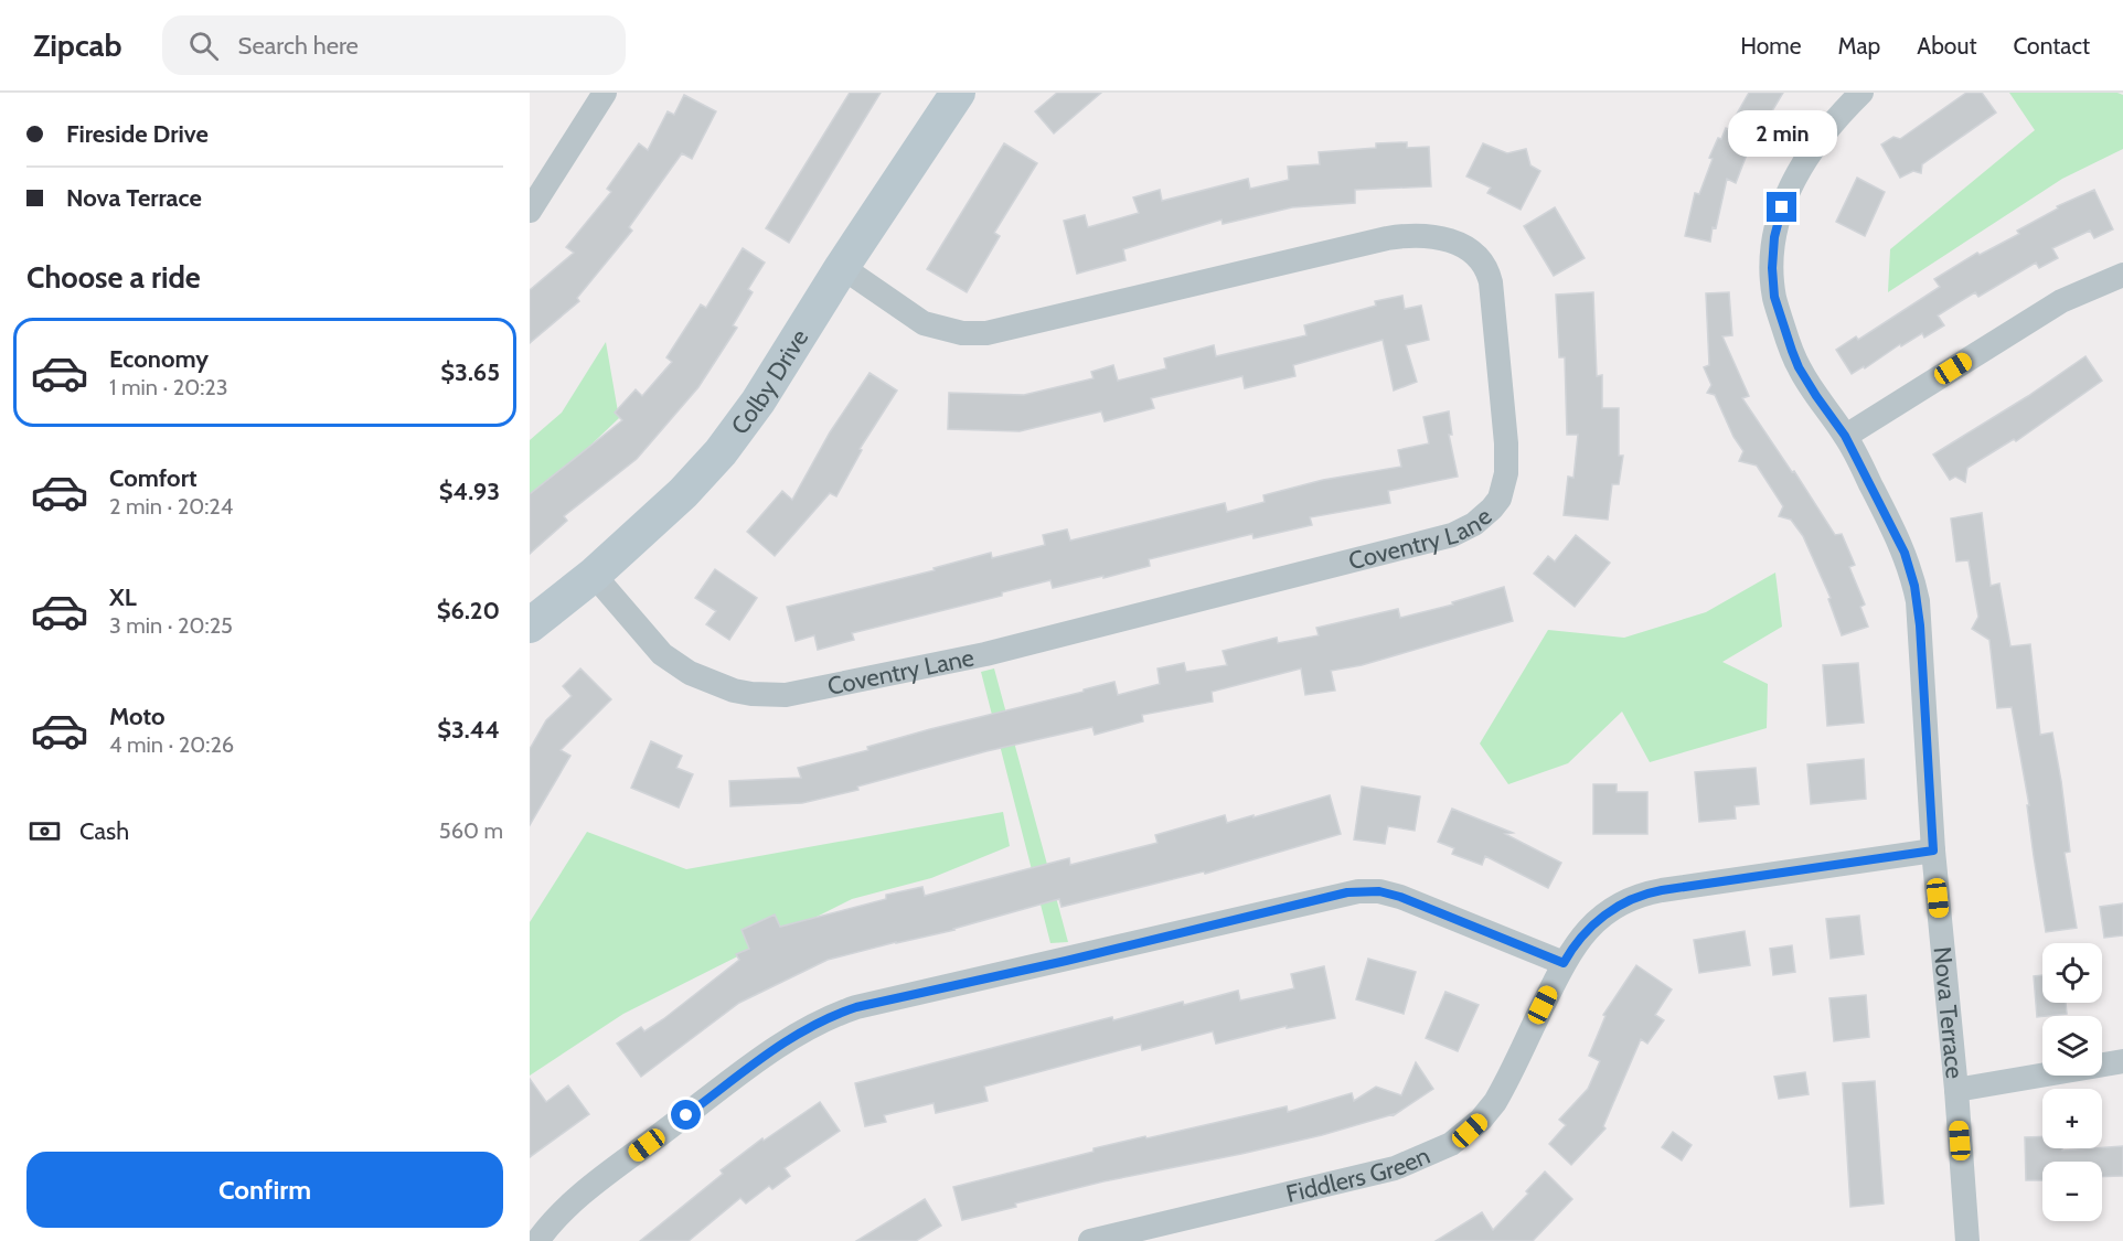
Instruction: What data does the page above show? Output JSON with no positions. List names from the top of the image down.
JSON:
{
  "streets": {
    "street": [
      "Colby Drive",
      "Coventry Lane",
      "Nova Terrace",
      "Fiddlers Green"
    ]
  },
  "crossings": [
    ["Colby Drive", "Coventry Lane"],
    ["Nova Terrace", "Fiddlers Green"]
  ],
  "page": {
    "header": "Zipcab",
    "search": "Search here",
    "nav": [
      "Home",
      "Map",
      "About",
      "Contact"
    ],
    "banner": ["Fireside Drive", "Nova Terrace"],
    "bubble": "2 min",
    "heading": "Choose a ride",
    "list": [
      {
        "name": "Economy",
        "note": "1 min · 20:23",
        "value": "$3.65"
      },
      {
        "name": "Comfort",
        "note": "2 min · 20:24",
        "value": "$4.93"
      },
      {
        "name": "XL",
        "note": "3 min · 20:25",
        "value": "$6.20"
      },
      {
        "name": "Moto",
        "note": "4 min · 20:26",
        "value": "$3.44"
      }
    ],
    "pay": ["Cash", "560 m"],
    "map_buttons": ["+", "−"],
    "buttons": "Confirm"
  }
}
